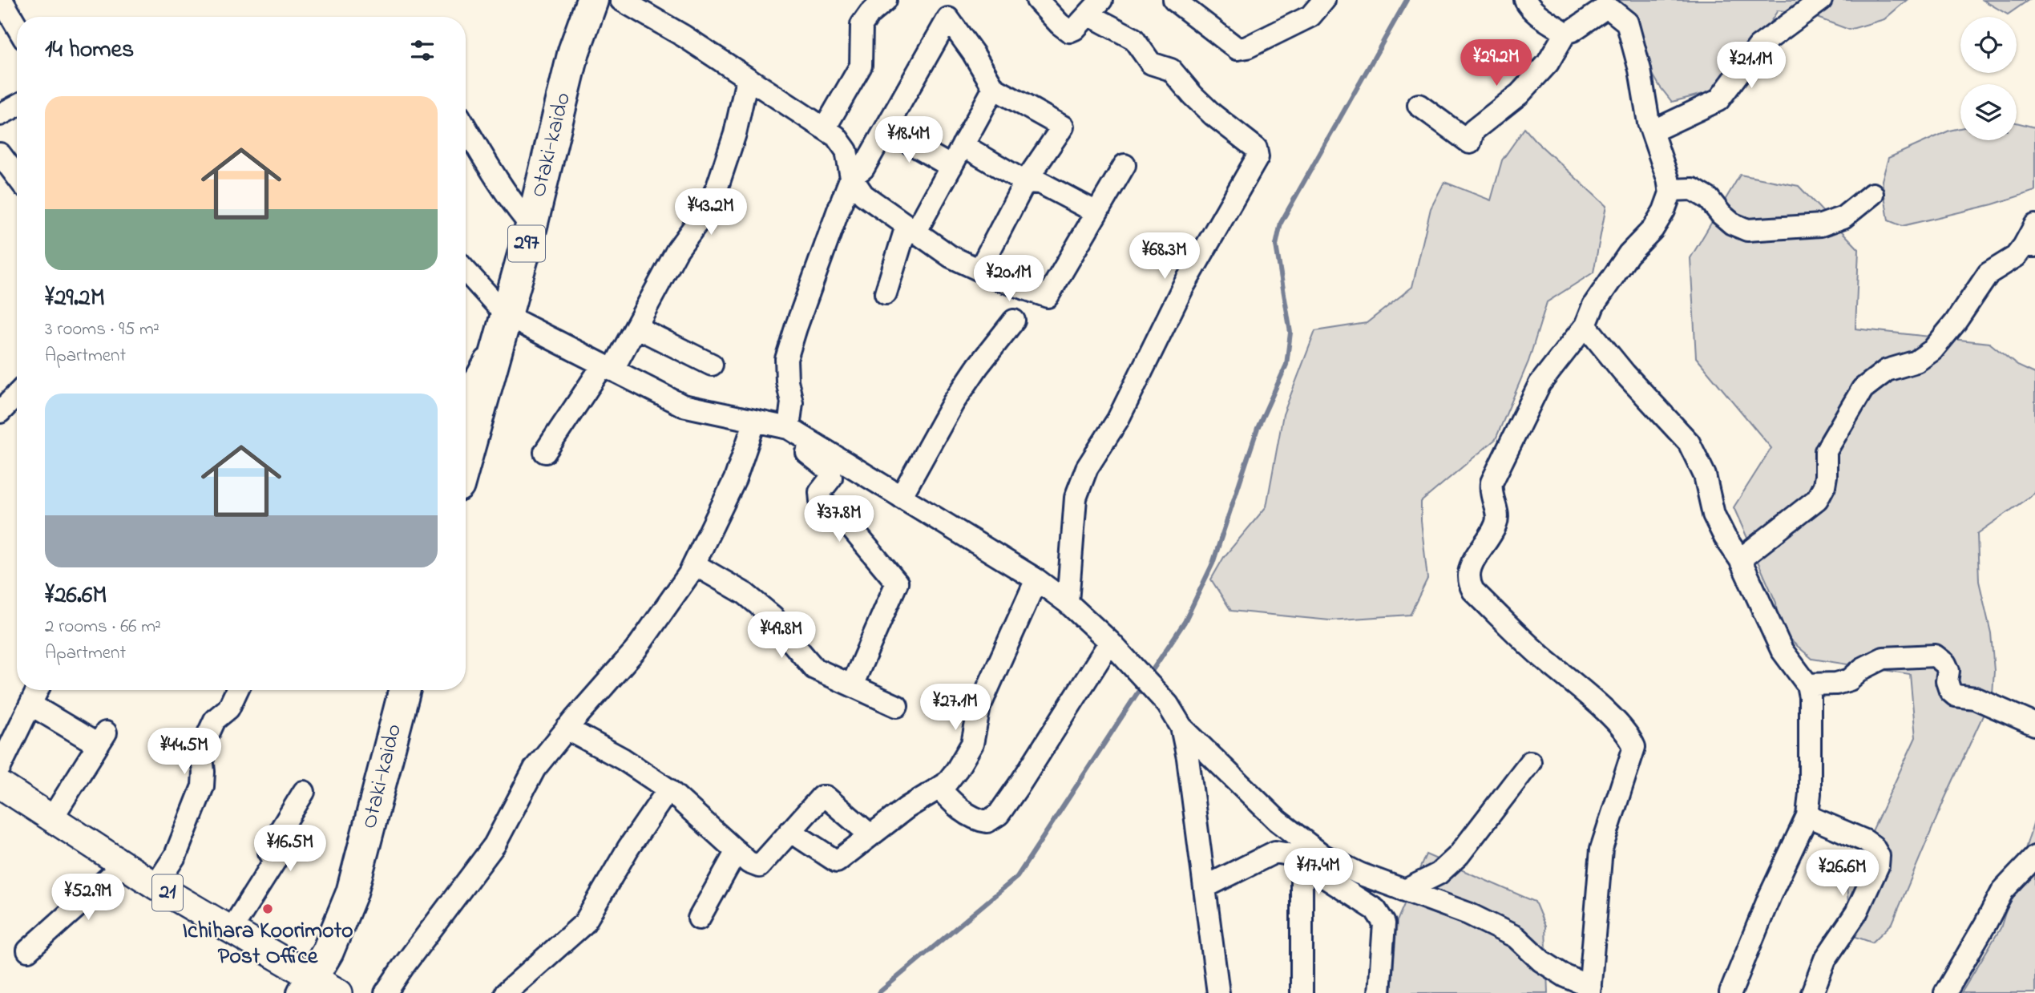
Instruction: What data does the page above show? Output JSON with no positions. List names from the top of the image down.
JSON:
{
  "streets": {
    "highway": ["Otaki-kaido", "297"],
    "main road": ["21"]
  },
  "crossings": [
    ["Otaki-kaido", "21"]
  ],
  "places": ["Ichihara Koorimoto Post Office"],
  "page": {
    "heading": "14 homes",
    "price": [
      "¥29.2M",
      "¥21.1M",
      "¥18.4M",
      "¥43.2M",
      "¥68.3M",
      "¥20.1M",
      "¥37.8M",
      "¥49.8M",
      "¥27.1M",
      "¥44.5M",
      "¥16.5M",
      "¥17.4M",
      "¥26.6M",
      "¥52.9M"
    ],
    "list": [
      {
        "name": "¥29.2M",
        "note": "3 rooms · 95 m² · Apartment"
      },
      {
        "name": "¥26.6M",
        "note": "2 rooms · 66 m² · Apartment"
      }
    ]
  }
}
